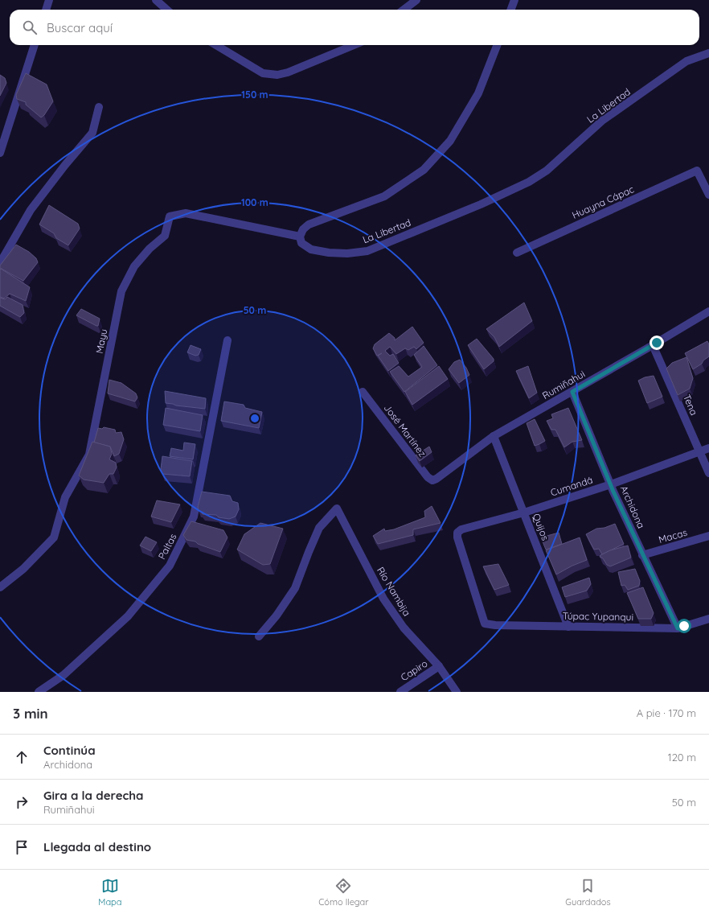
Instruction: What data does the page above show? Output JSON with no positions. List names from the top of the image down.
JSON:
{
  "streets": {
    "street": [
      "La Libertad",
      "Huayna Cápac",
      "Mayu",
      "Rumiñahui",
      "Tena",
      "José Martínez",
      "Cumandá",
      "Archidona",
      "Quijos",
      "Macas",
      "Paltas",
      "Río Nambija",
      "Túpac Yupanqui",
      "Capiro"
    ]
  },
  "crossings": [
    ["La Libertad", "Mayu"],
    ["Rumiñahui", "Tena"],
    ["Rumiñahui", "José Martínez"],
    ["Rumiñahui", "Archidona"],
    ["Rumiñahui", "Quijos"],
    ["Tena", "Cumandá"],
    ["Cumandá", "Archidona"],
    ["Cumandá", "Quijos"],
    ["Cumandá", "Túpac Yupanqui"],
    ["Archidona", "Macas"],
    ["Archidona", "Túpac Yupanqui"],
    ["Quijos", "Túpac Yupanqui"],
    ["Río Nambija", "Capiro"]
  ],
  "page": {
    "search": "Buscar aquí",
    "heading": ["3 min", "A pie · 170 m"],
    "list": [
      ["Continúa", "Archidona", "120 m"],
      ["Gira a la derecha", "Rumiñahui", "50 m"],
      "Llegada al destino"
    ],
    "nav": ["Mapa", "Cómo llegar", "Guardados"]
  },
  "rings": ["150 m", "100 m", "50 m"]
}
